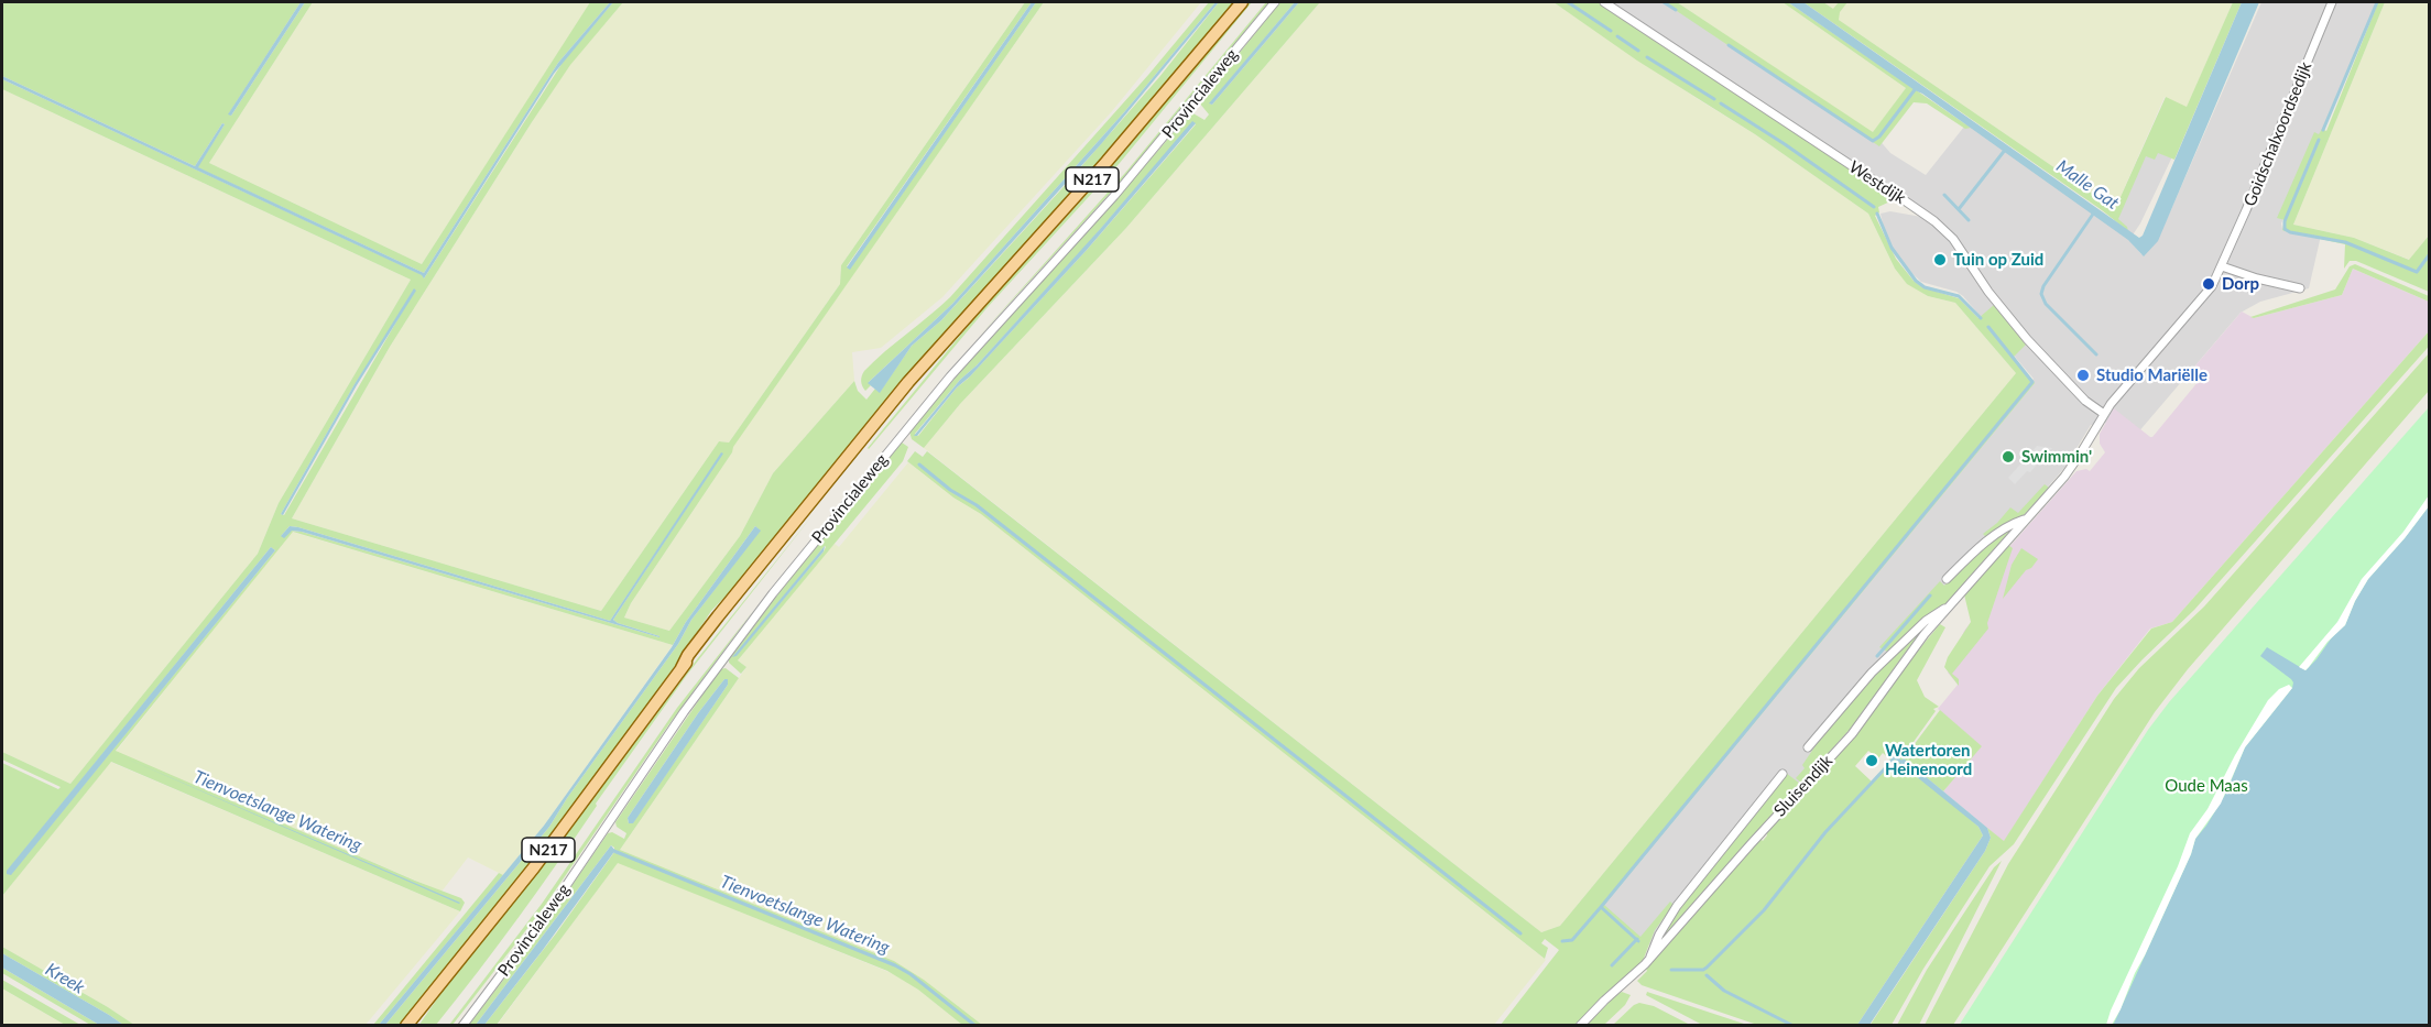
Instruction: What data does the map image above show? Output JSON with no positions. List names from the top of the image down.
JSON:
{
  "streets": {
    "main road": ["Provincialeweg", "N217"],
    "street": ["Goidschalxoordsedijk", "Westdijk", "Sluisendijk"]
  },
  "crossings": [
    ["Goidschalxoordsedijk", "Westdijk"],
    ["Goidschalxoordsedijk", "Sluisendijk"],
    ["Westdijk", "Sluisendijk"]
  ],
  "water": ["Malle Gat", "Tienvoetslange Watering", "Kreek"],
  "parks": ["Oude Maas"],
  "places": [
    "Tuin op Zuid",
    "Dorp",
    "Studio Mariëlle",
    "Swimmin'",
    "Watertoren Heinenoord"
  ]
}
